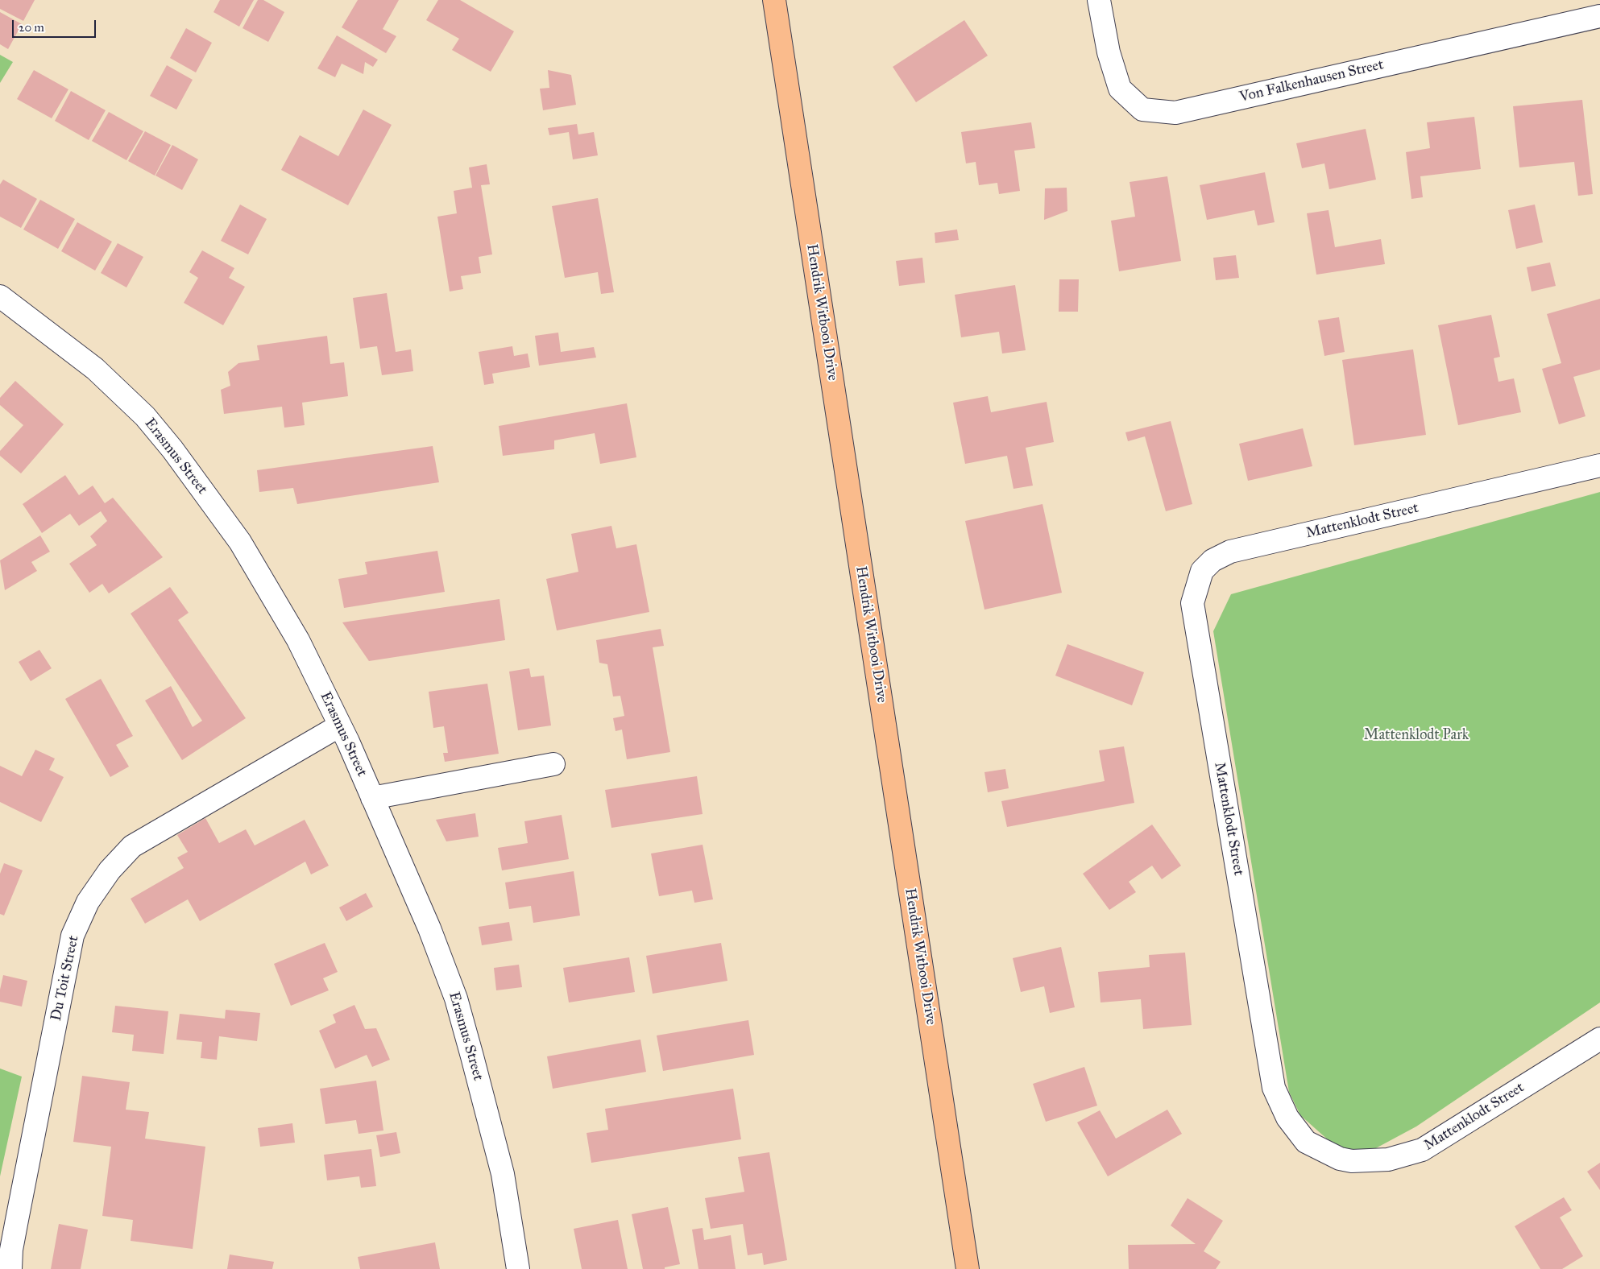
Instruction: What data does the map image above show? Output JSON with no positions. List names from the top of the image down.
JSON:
{
  "streets": {
    "main road": ["Hendrik Witbooi Drive"],
    "street": [
      "Von Falkenhausen Street",
      "Erasmus Street",
      "Mattenklodt Street",
      "Du Toit Street"
    ]
  },
  "crossings": [
    ["Erasmus Street", "Du Toit Street"]
  ],
  "parks": ["Mattenklodt Park"],
  "scale_bar": "20 m"
}
